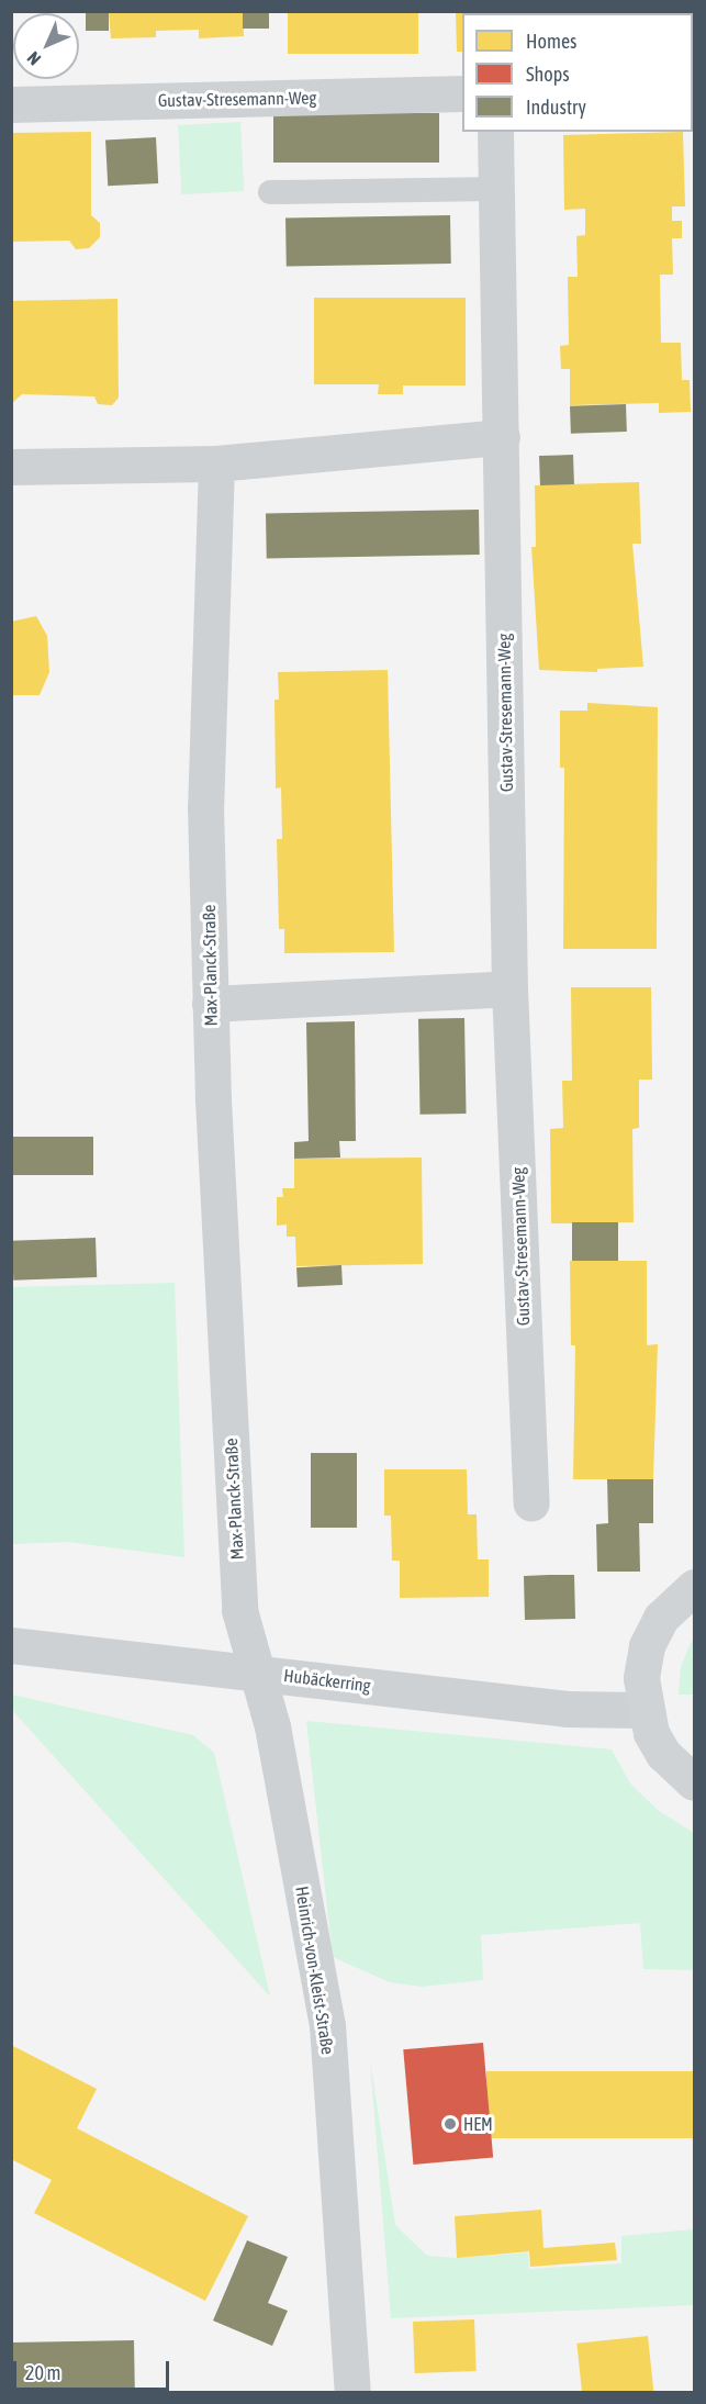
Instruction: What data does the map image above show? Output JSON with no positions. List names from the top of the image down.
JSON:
{
  "streets": {
    "street": [
      "Gustav-Stresemann-Weg",
      "Max-Planck-Straße",
      "Hubäckerring",
      "Heinrich-von-Kleist-Straße"
    ]
  },
  "crossings": [
    ["Max-Planck-Straße", "Hubäckerring"],
    ["Max-Planck-Straße", "Heinrich-von-Kleist-Straße"],
    ["Hubäckerring", "Heinrich-von-Kleist-Straße"]
  ],
  "places": ["HEM"],
  "legend": ["Homes", "Shops", "Industry"],
  "scale_bar": "20 m",
  "north": "bottom left"
}
